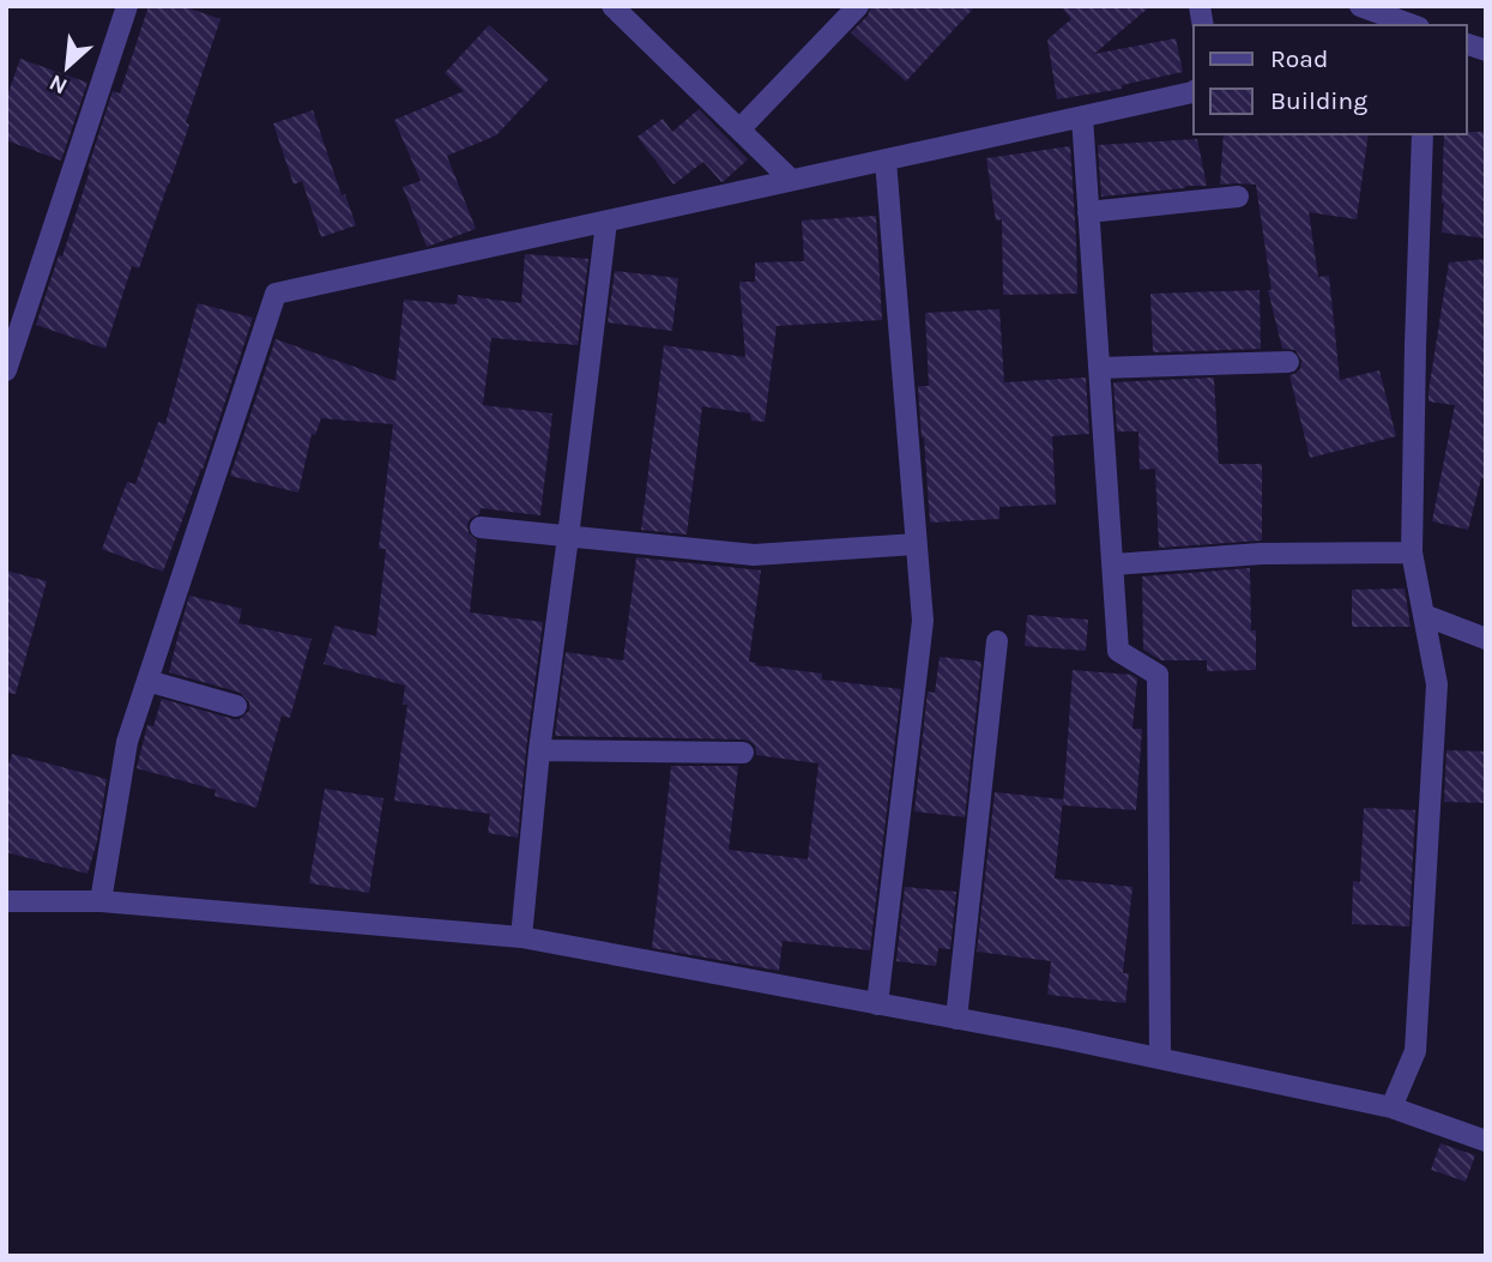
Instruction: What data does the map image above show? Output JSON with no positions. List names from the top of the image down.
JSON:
{
  "legend": ["Road", "Building"],
  "north": "bottom left"
}
